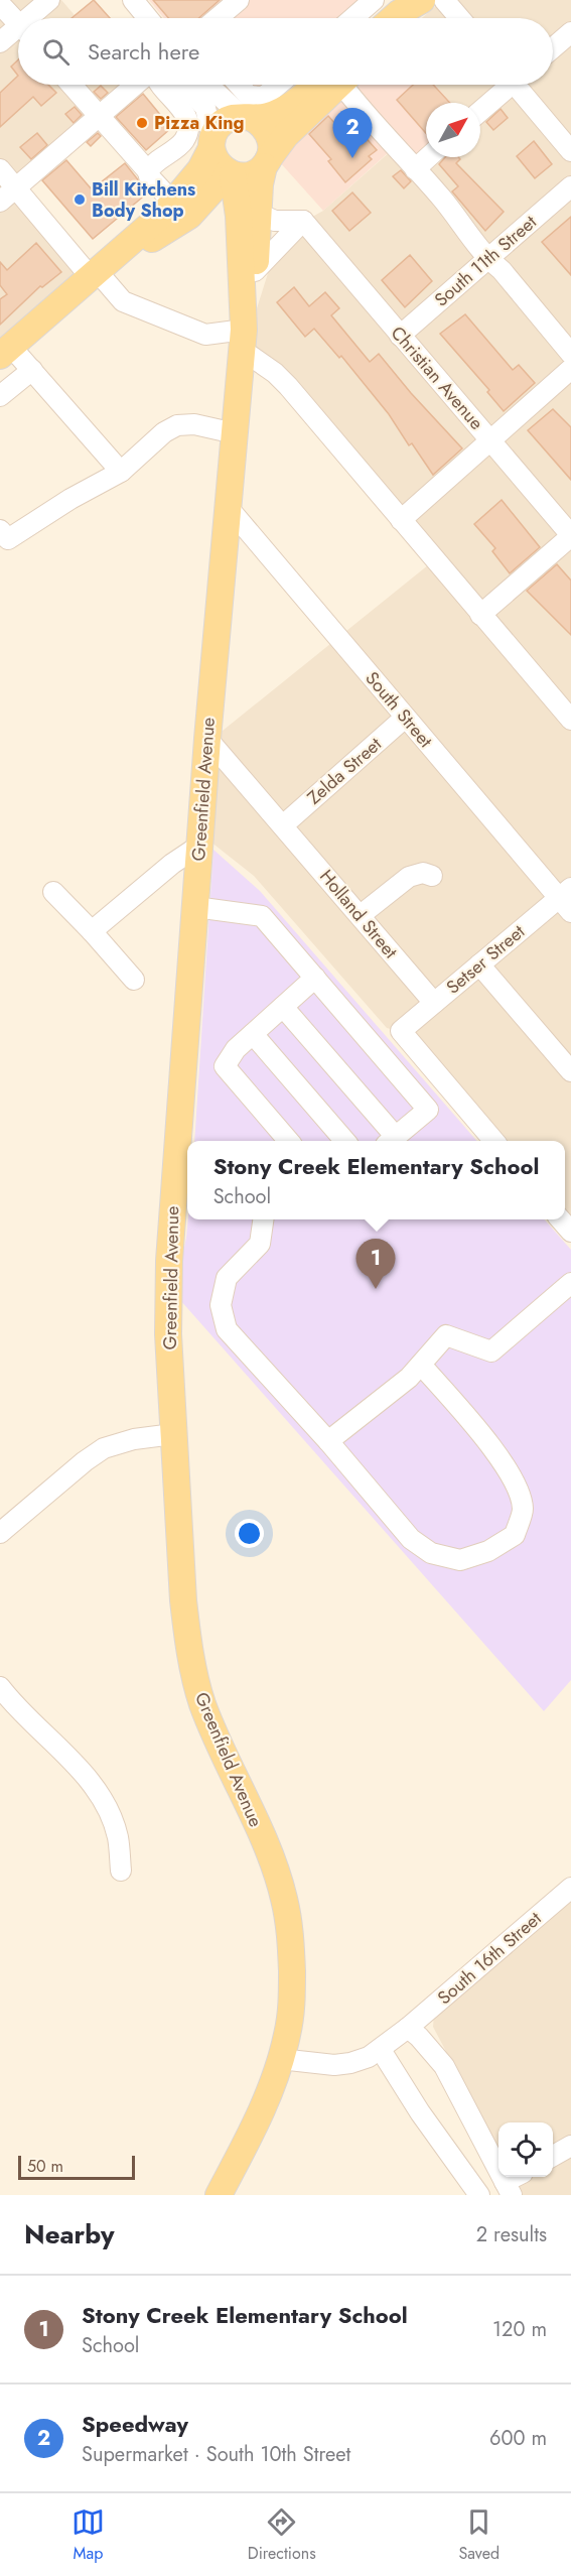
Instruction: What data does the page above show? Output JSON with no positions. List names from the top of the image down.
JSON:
{
  "streets": {
    "main road": ["Greenfield Avenue"],
    "street": [
      "South 11th Street",
      "Christian Avenue",
      "South Street",
      "Zelda Street",
      "Holland Street",
      "Setser Street",
      "South 16th Street"
    ]
  },
  "crossings": [
    ["South 11th Street", "Christian Avenue"],
    ["South Street", "Zelda Street"],
    ["South Street", "Greenfield Avenue"],
    ["South Street", "Setser Street"],
    ["Zelda Street", "Holland Street"],
    ["Greenfield Avenue", "Holland Street"],
    ["Greenfield Avenue", "South 16th Street"],
    ["Holland Street", "Setser Street"]
  ],
  "places": ["Pizza King", "Bill Kitchens Body Shop"],
  "scale_bar": "50 m",
  "north": "top right",
  "page": {
    "search": "Search here",
    "pins": ["2", "1"],
    "popup": ["Stony Creek Elementary School", "School"],
    "scale": "50 m",
    "heading": ["Nearby", "2 results"],
    "list": [
      {
        "mark": "1",
        "name": "Stony Creek Elementary School",
        "note": "School",
        "value": "120 m"
      },
      {
        "mark": "2",
        "name": "Speedway",
        "note": "Supermarket · South 10th Street",
        "value": "600 m"
      }
    ],
    "nav": ["Map", "Directions", "Saved"]
  }
}
